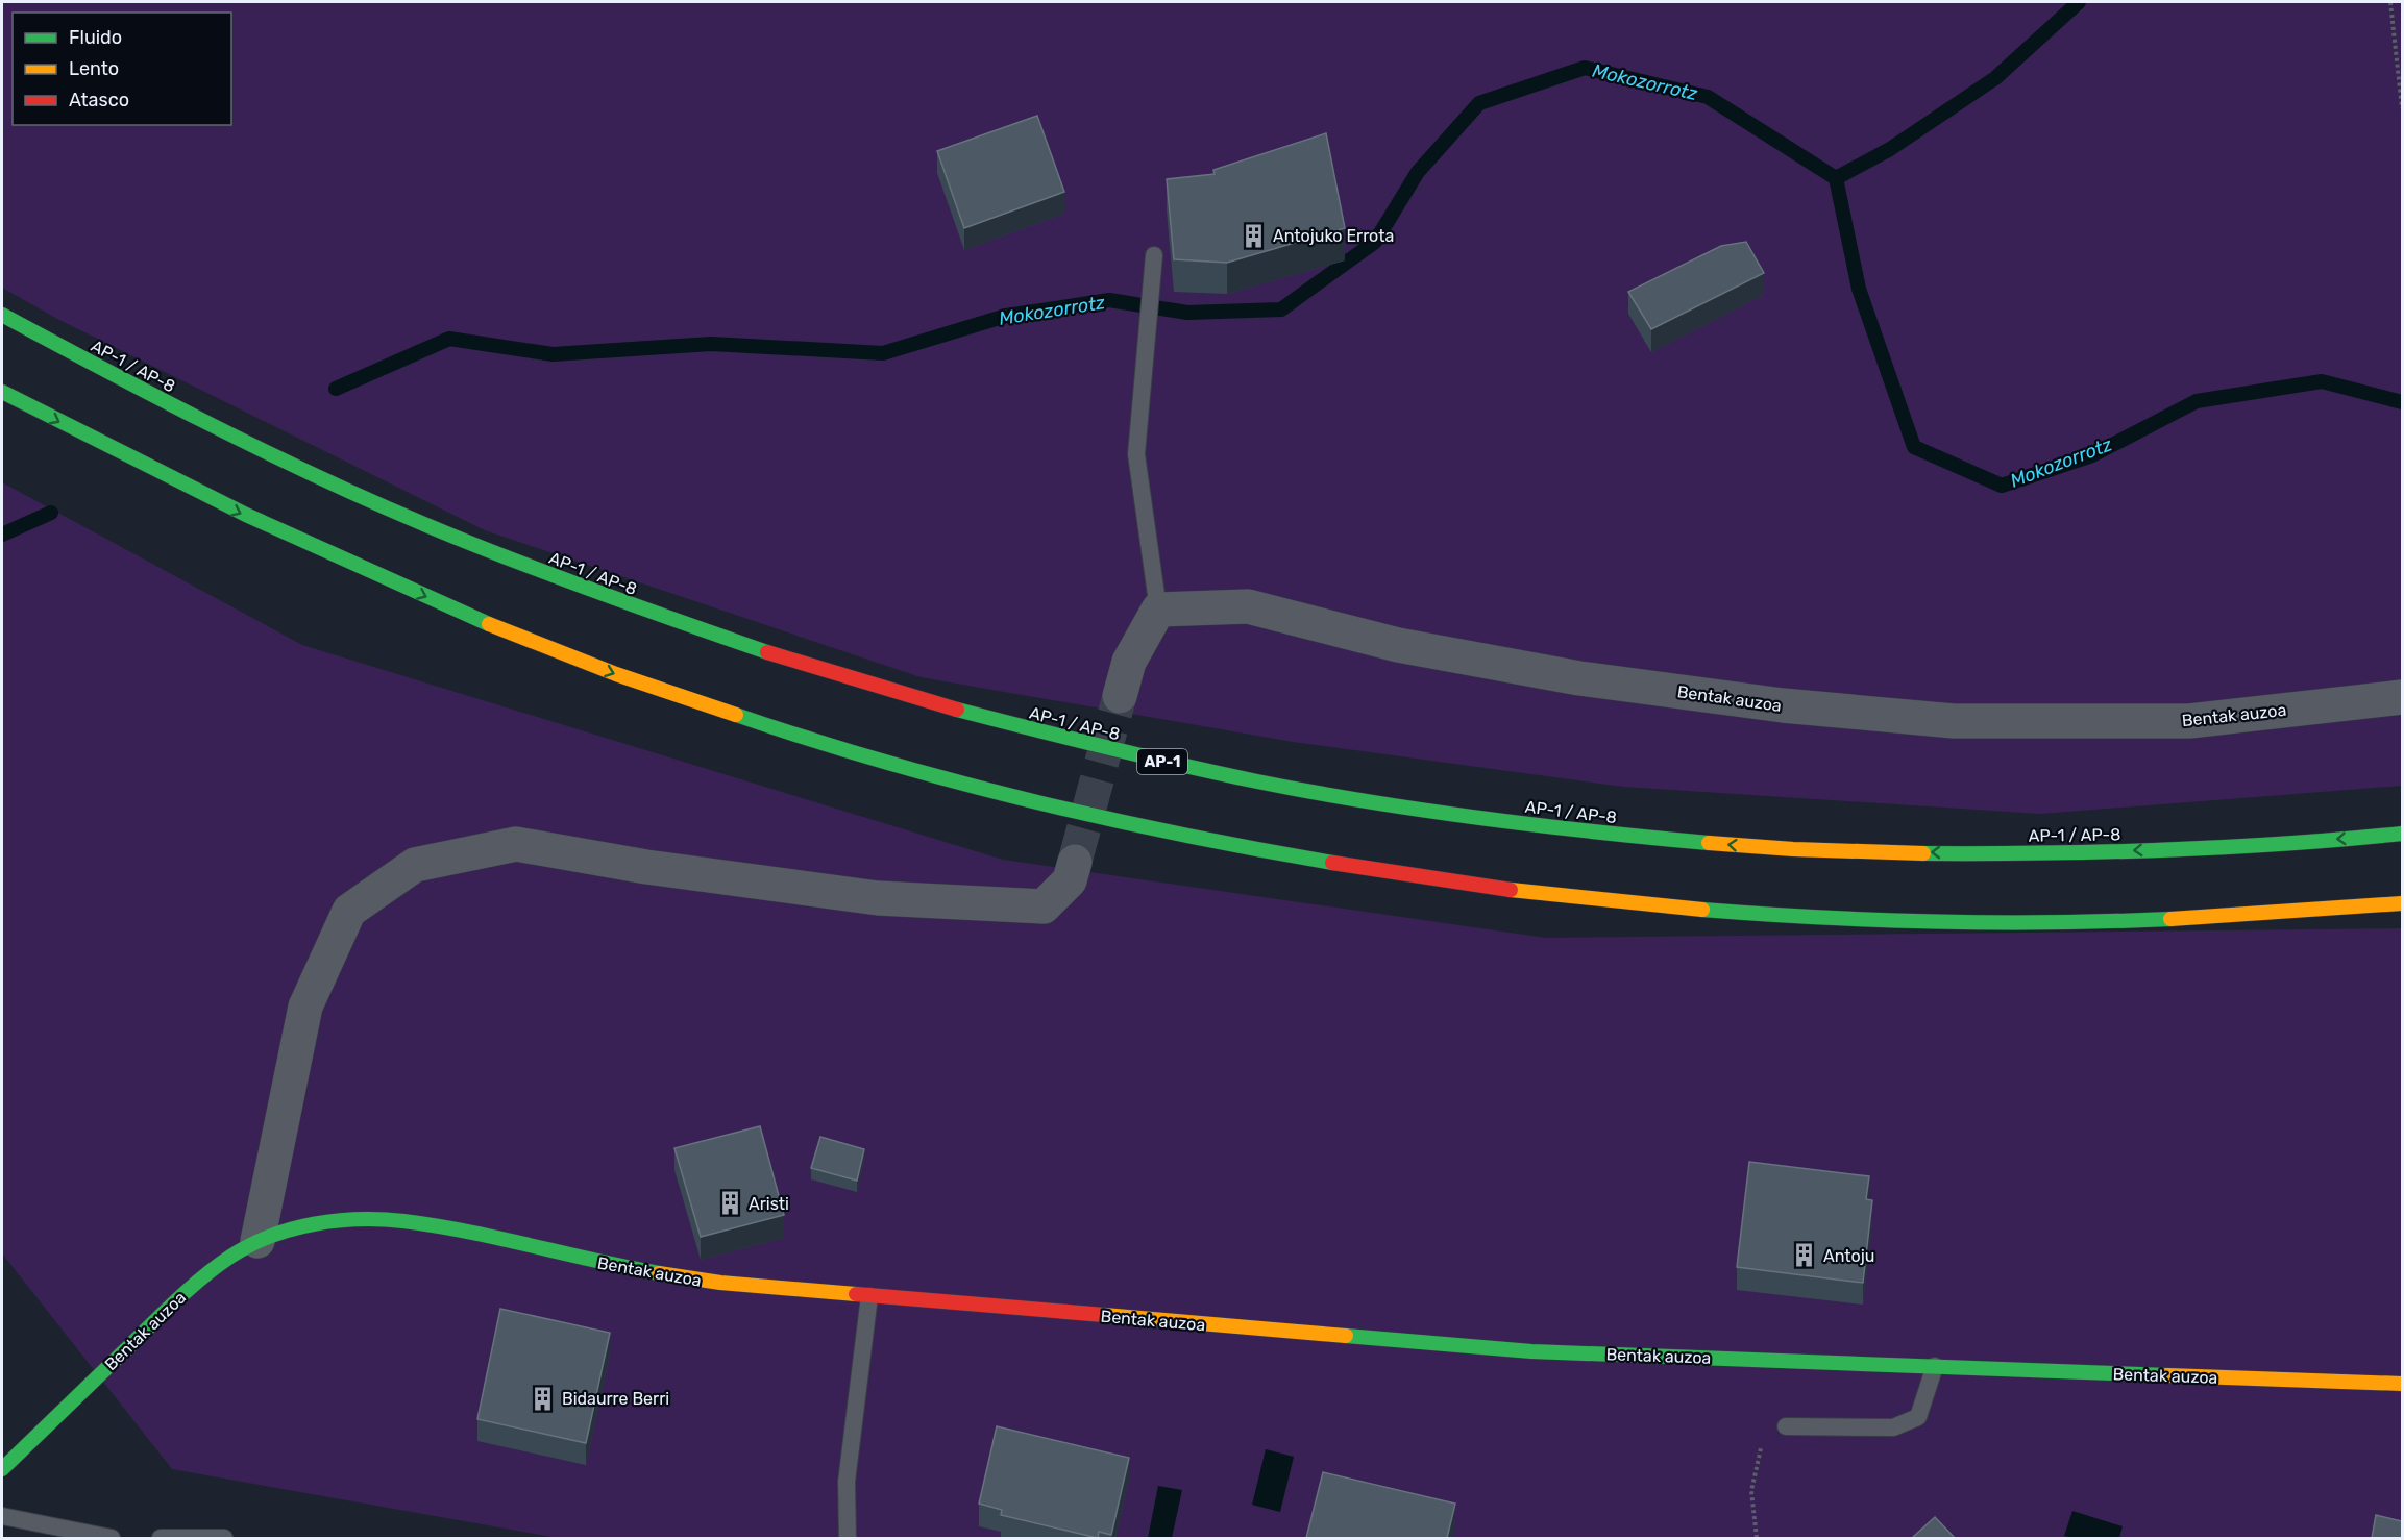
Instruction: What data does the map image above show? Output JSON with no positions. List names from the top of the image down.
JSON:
{
  "streets": {
    "main road": ["AP-1 / AP-8", "Bentak auzoa", "AP-1"]
  },
  "water": ["Mokozorrotz"],
  "places": {
    "building": [
      "Antojuko Errota",
      "Aristi",
      "Antoju",
      "Bidaurre Berri"
    ]
  },
  "legend": ["Fluido", "Lento", "Atasco"]
}
